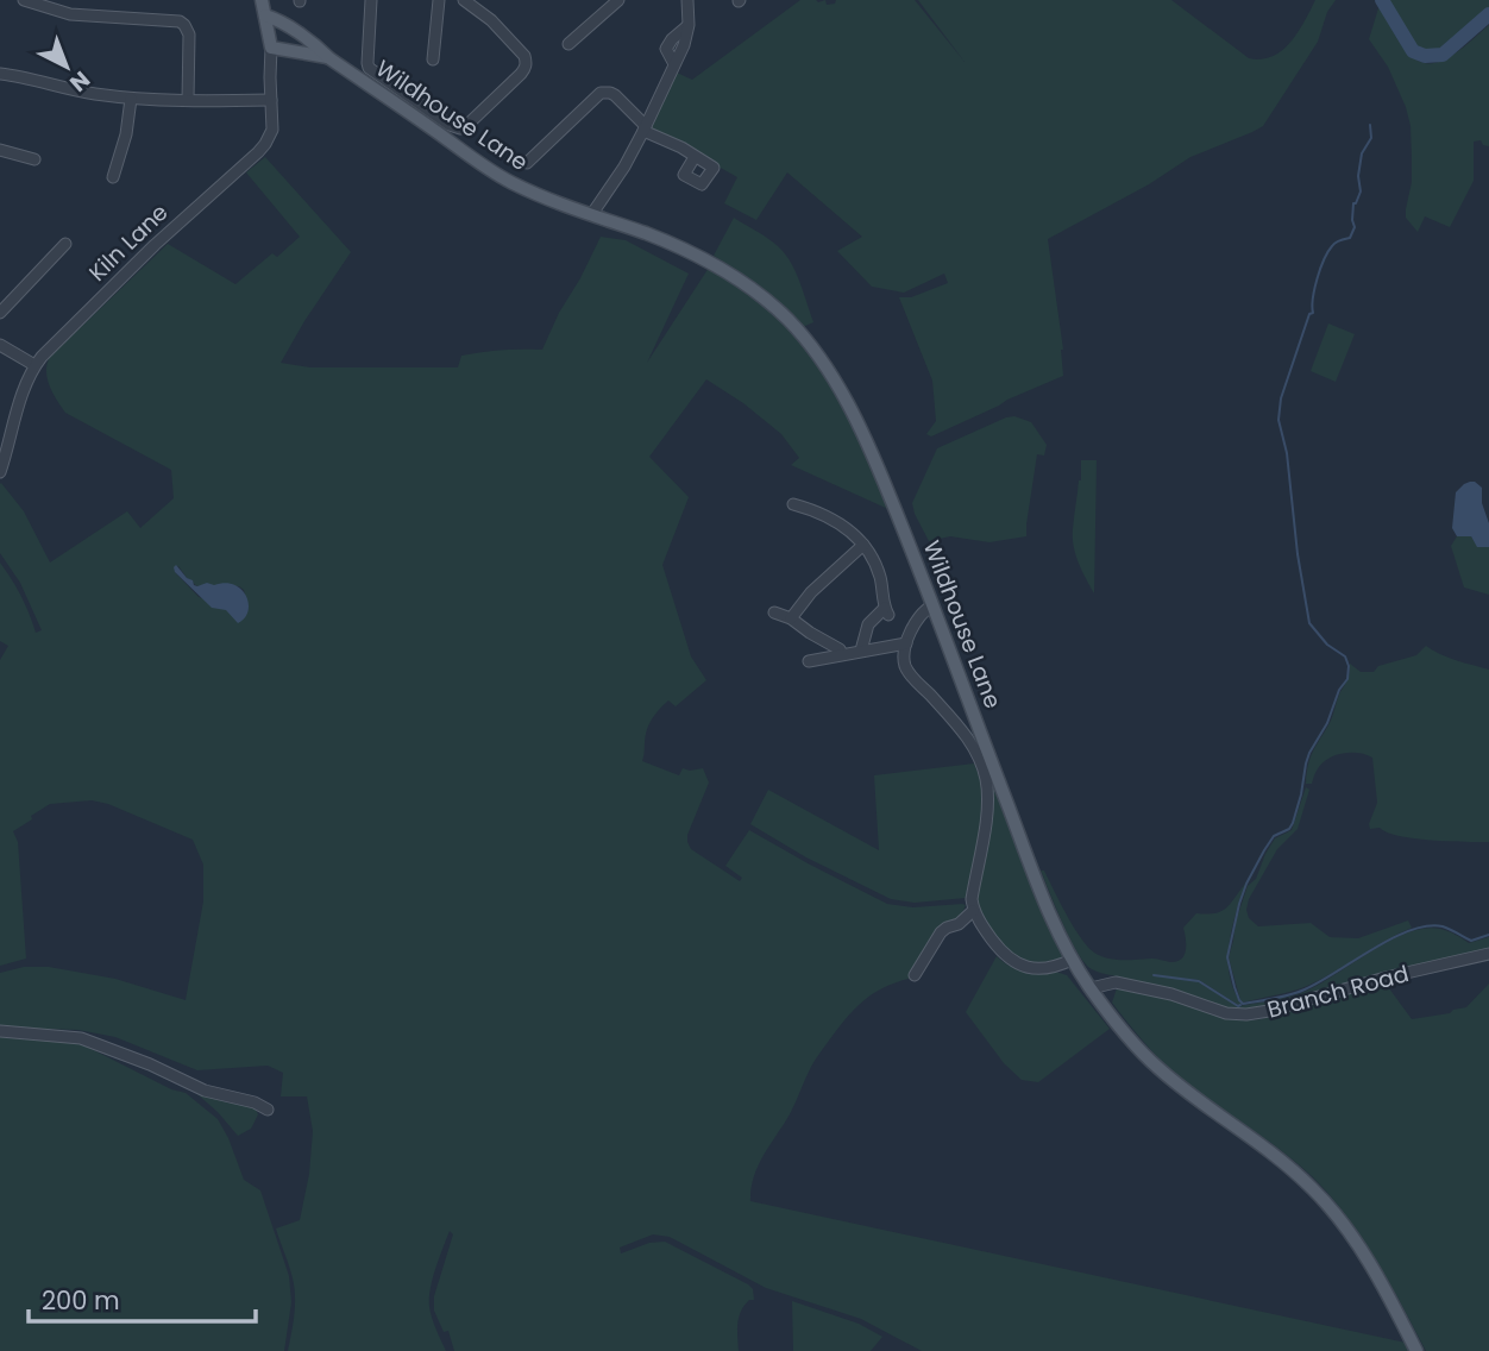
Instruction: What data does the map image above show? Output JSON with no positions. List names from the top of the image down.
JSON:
{
  "streets": {
    "main road": ["Wildhouse Lane"],
    "street": ["Kiln Lane", "Branch Road"]
  },
  "crossings": [
    ["Wildhouse Lane", "Kiln Lane"],
    ["Wildhouse Lane", "Branch Road"]
  ],
  "scale_bar": "200 m",
  "north": "bottom right"
}
